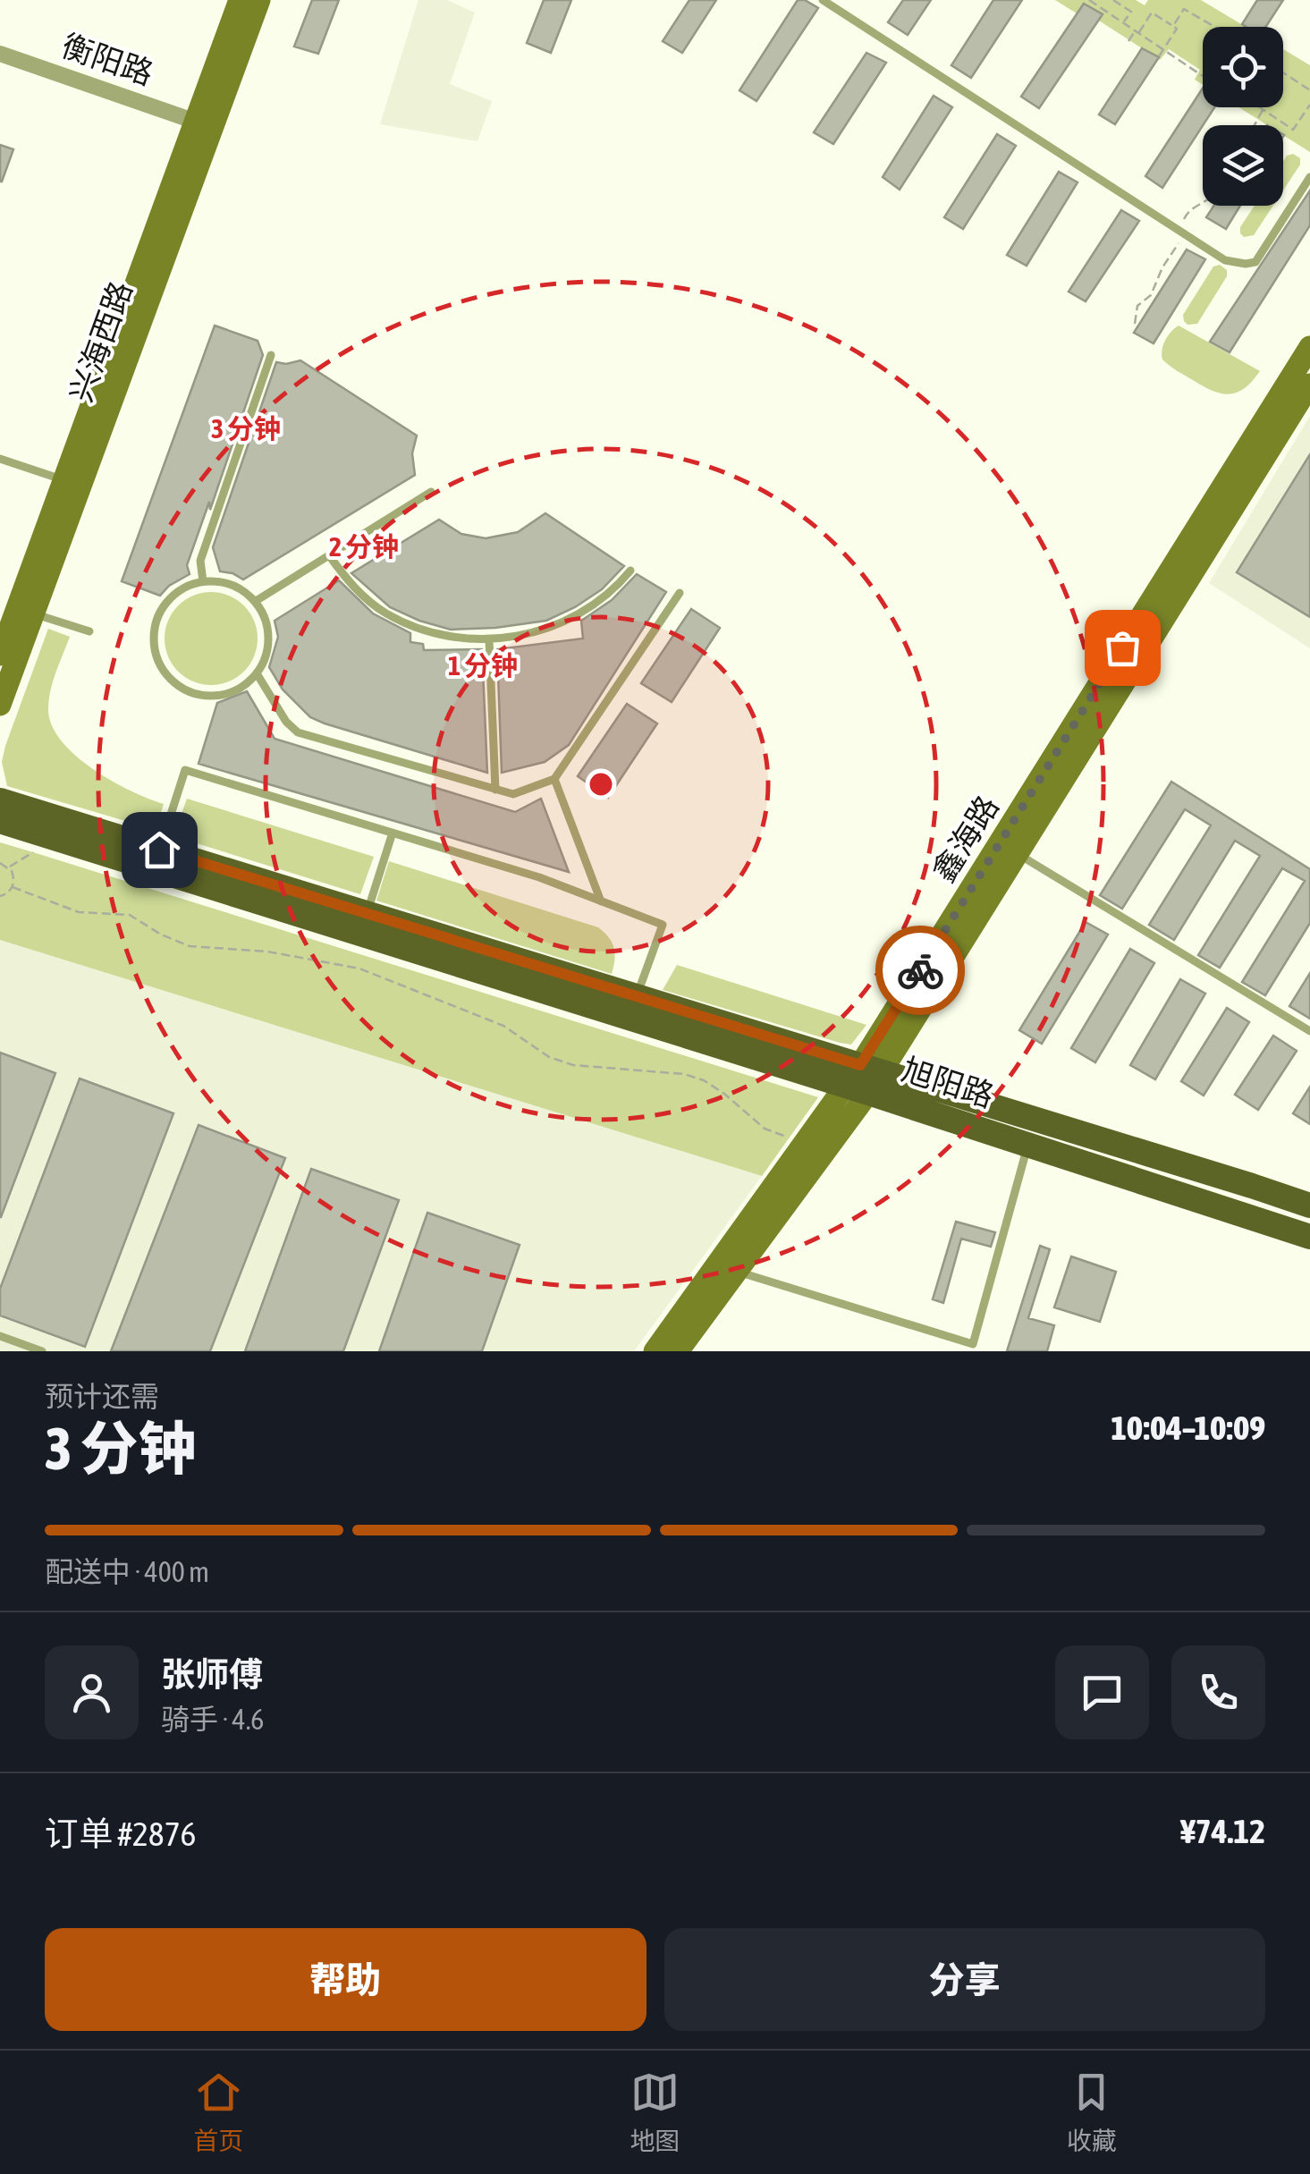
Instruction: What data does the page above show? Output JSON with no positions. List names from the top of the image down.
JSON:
{
  "streets": {
    "main road": ["旭阳路"],
    "street": ["衡阳路", "兴海西路", "鑫海路"]
  },
  "crossings": [
    ["衡阳路", "兴海西路"],
    ["鑫海路", "旭阳路"]
  ],
  "page": {
    "heading": ["3 分钟", "预计还需", "10:04–10:09"],
    "panel": [
      "张师傅",
      "骑手 · 4.6",
      "订单 #2876",
      "¥74.12"
    ],
    "bar": "配送中 · 400 m",
    "buttons": ["帮助", "分享"],
    "tabs": ["首页", "地图", "收藏"]
  },
  "rings": ["3 分钟", "2 分钟", "1 分钟"]
}
